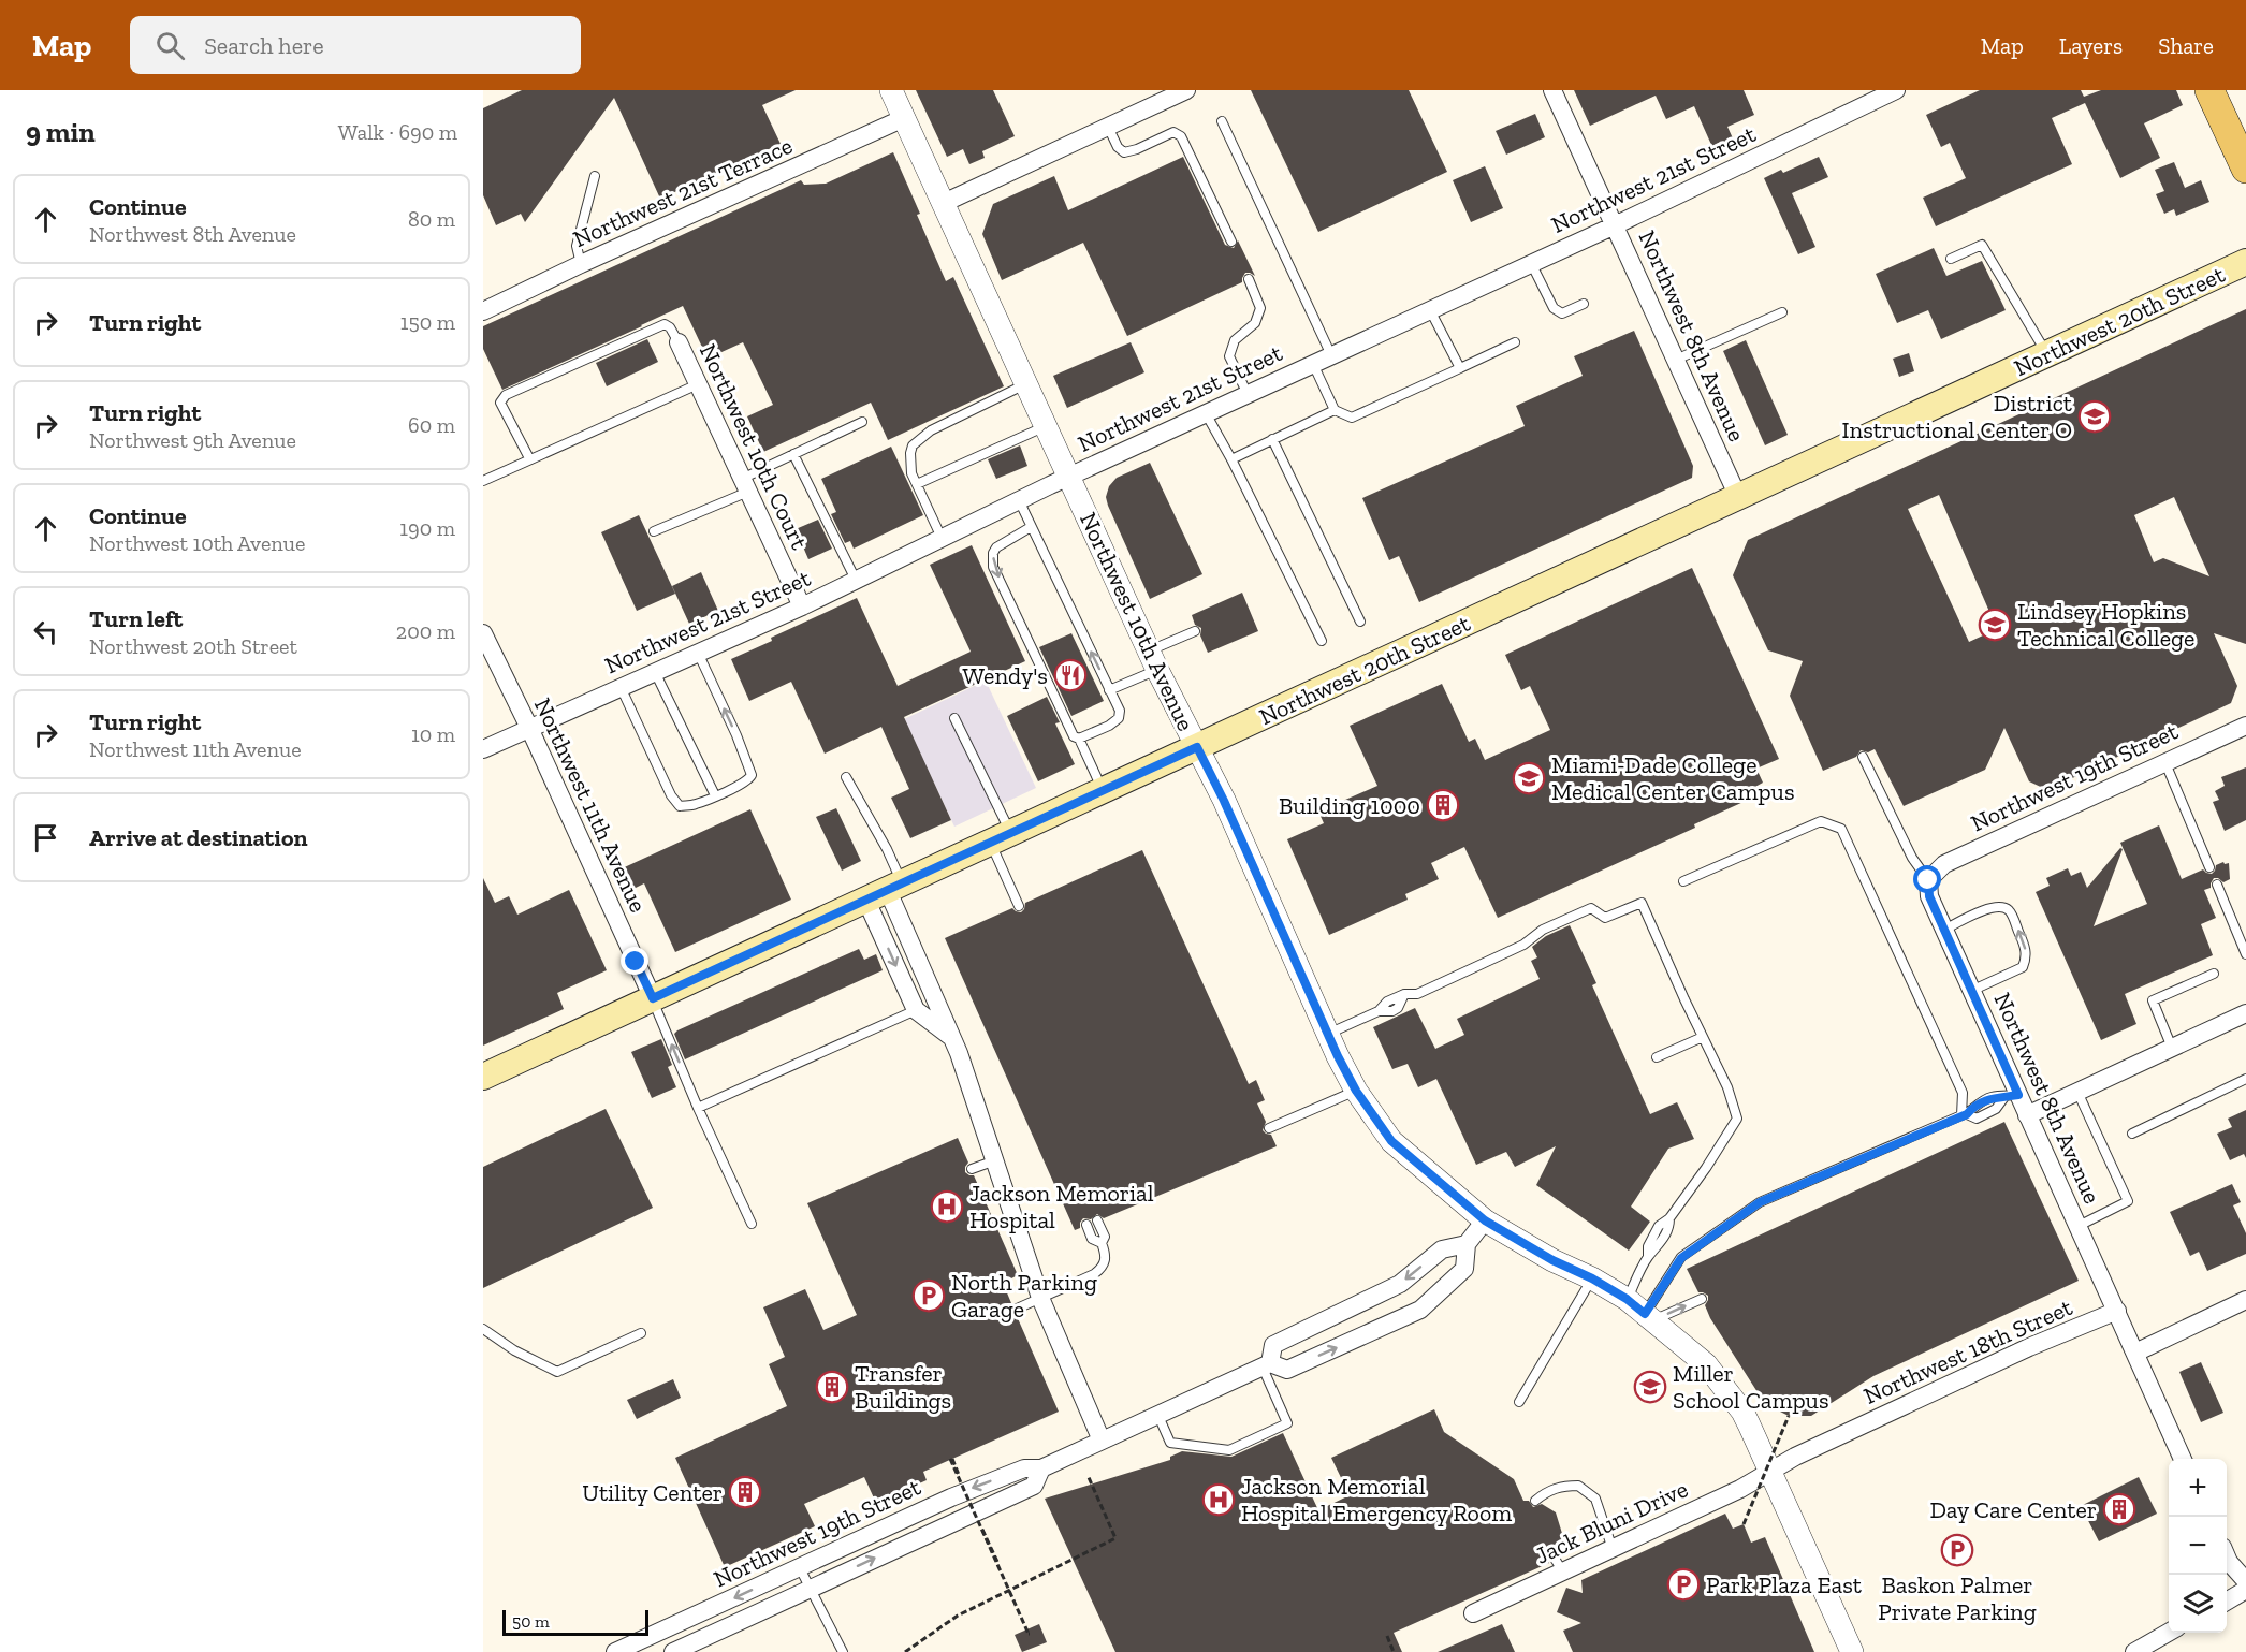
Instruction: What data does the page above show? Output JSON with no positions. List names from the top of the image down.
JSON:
{
  "streets": {
    "main road": ["Northwest 20th Street"],
    "street": [
      "Northwest 21st Street",
      "Northwest 21st Terrace",
      "Northwest 8th Avenue",
      "Northwest 10th Court",
      "Northwest 10th Avenue",
      "Northwest 19th Street",
      "Northwest 11th Avenue",
      "Northwest 18th Street",
      "Jack Bluni Drive"
    ]
  },
  "crossings": [
    ["Northwest 21st Street", "Northwest 8th Avenue"],
    ["Northwest 21st Street", "Northwest 10th Court"],
    ["Northwest 21st Street", "Northwest 10th Avenue"],
    ["Northwest 21st Street", "Northwest 11th Avenue"],
    ["Northwest 21st Terrace", "Northwest 10th Avenue"],
    ["Northwest 20th Street", "Northwest 8th Avenue"],
    ["Northwest 20th Street", "Northwest 10th Avenue"],
    ["Northwest 20th Street", "Northwest 11th Avenue"],
    ["Northwest 8th Avenue", "Northwest 19th Street"],
    ["Northwest 8th Avenue", "Northwest 18th Street"],
    ["Northwest 10th Avenue", "Northwest 19th Street"],
    ["Northwest 10th Avenue", "Northwest 18th Street"],
    ["Northwest 10th Avenue", "Jack Bluni Drive"],
    ["Northwest 18th Street", "Jack Bluni Drive"]
  ],
  "places": {
    "school or university": [
      "District Instructional Center O",
      "Lindsey Hopkins Technical College",
      "Miami-Dade College Medical Center Campus",
      "Miller School Campus"
    ],
    "restaurant": ["Wendy's"],
    "building": [
      "Building 1000",
      "Transfer Buildings",
      "Utility Center",
      "Day Care Center"
    ],
    "hospital": ["Jackson Memorial Hospital", "Jackson Memorial Hospital Emergency Room"],
    "parking": ["North Parking Garage", "Baskon Palmer Private Parking", "Park Plaza East"]
  },
  "scale_bar": "50 m",
  "page": {
    "header": "Map",
    "search": "Search here",
    "nav": ["Map", "Layers", "Share"],
    "heading": ["9 min", "Walk · 690 m"],
    "list": [
      ["Continue", "Northwest 8th Avenue", "80 m"],
      ["Turn right", "150 m"],
      ["Turn right", "Northwest 9th Avenue", "60 m"],
      ["Continue", "Northwest 10th Avenue", "190 m"],
      ["Turn left", "Northwest 20th Street", "200 m"],
      ["Turn right", "Northwest 11th Avenue", "10 m"],
      "Arrive at destination"
    ],
    "map_buttons": ["+", "−"],
    "scale": "50 m"
  }
}
